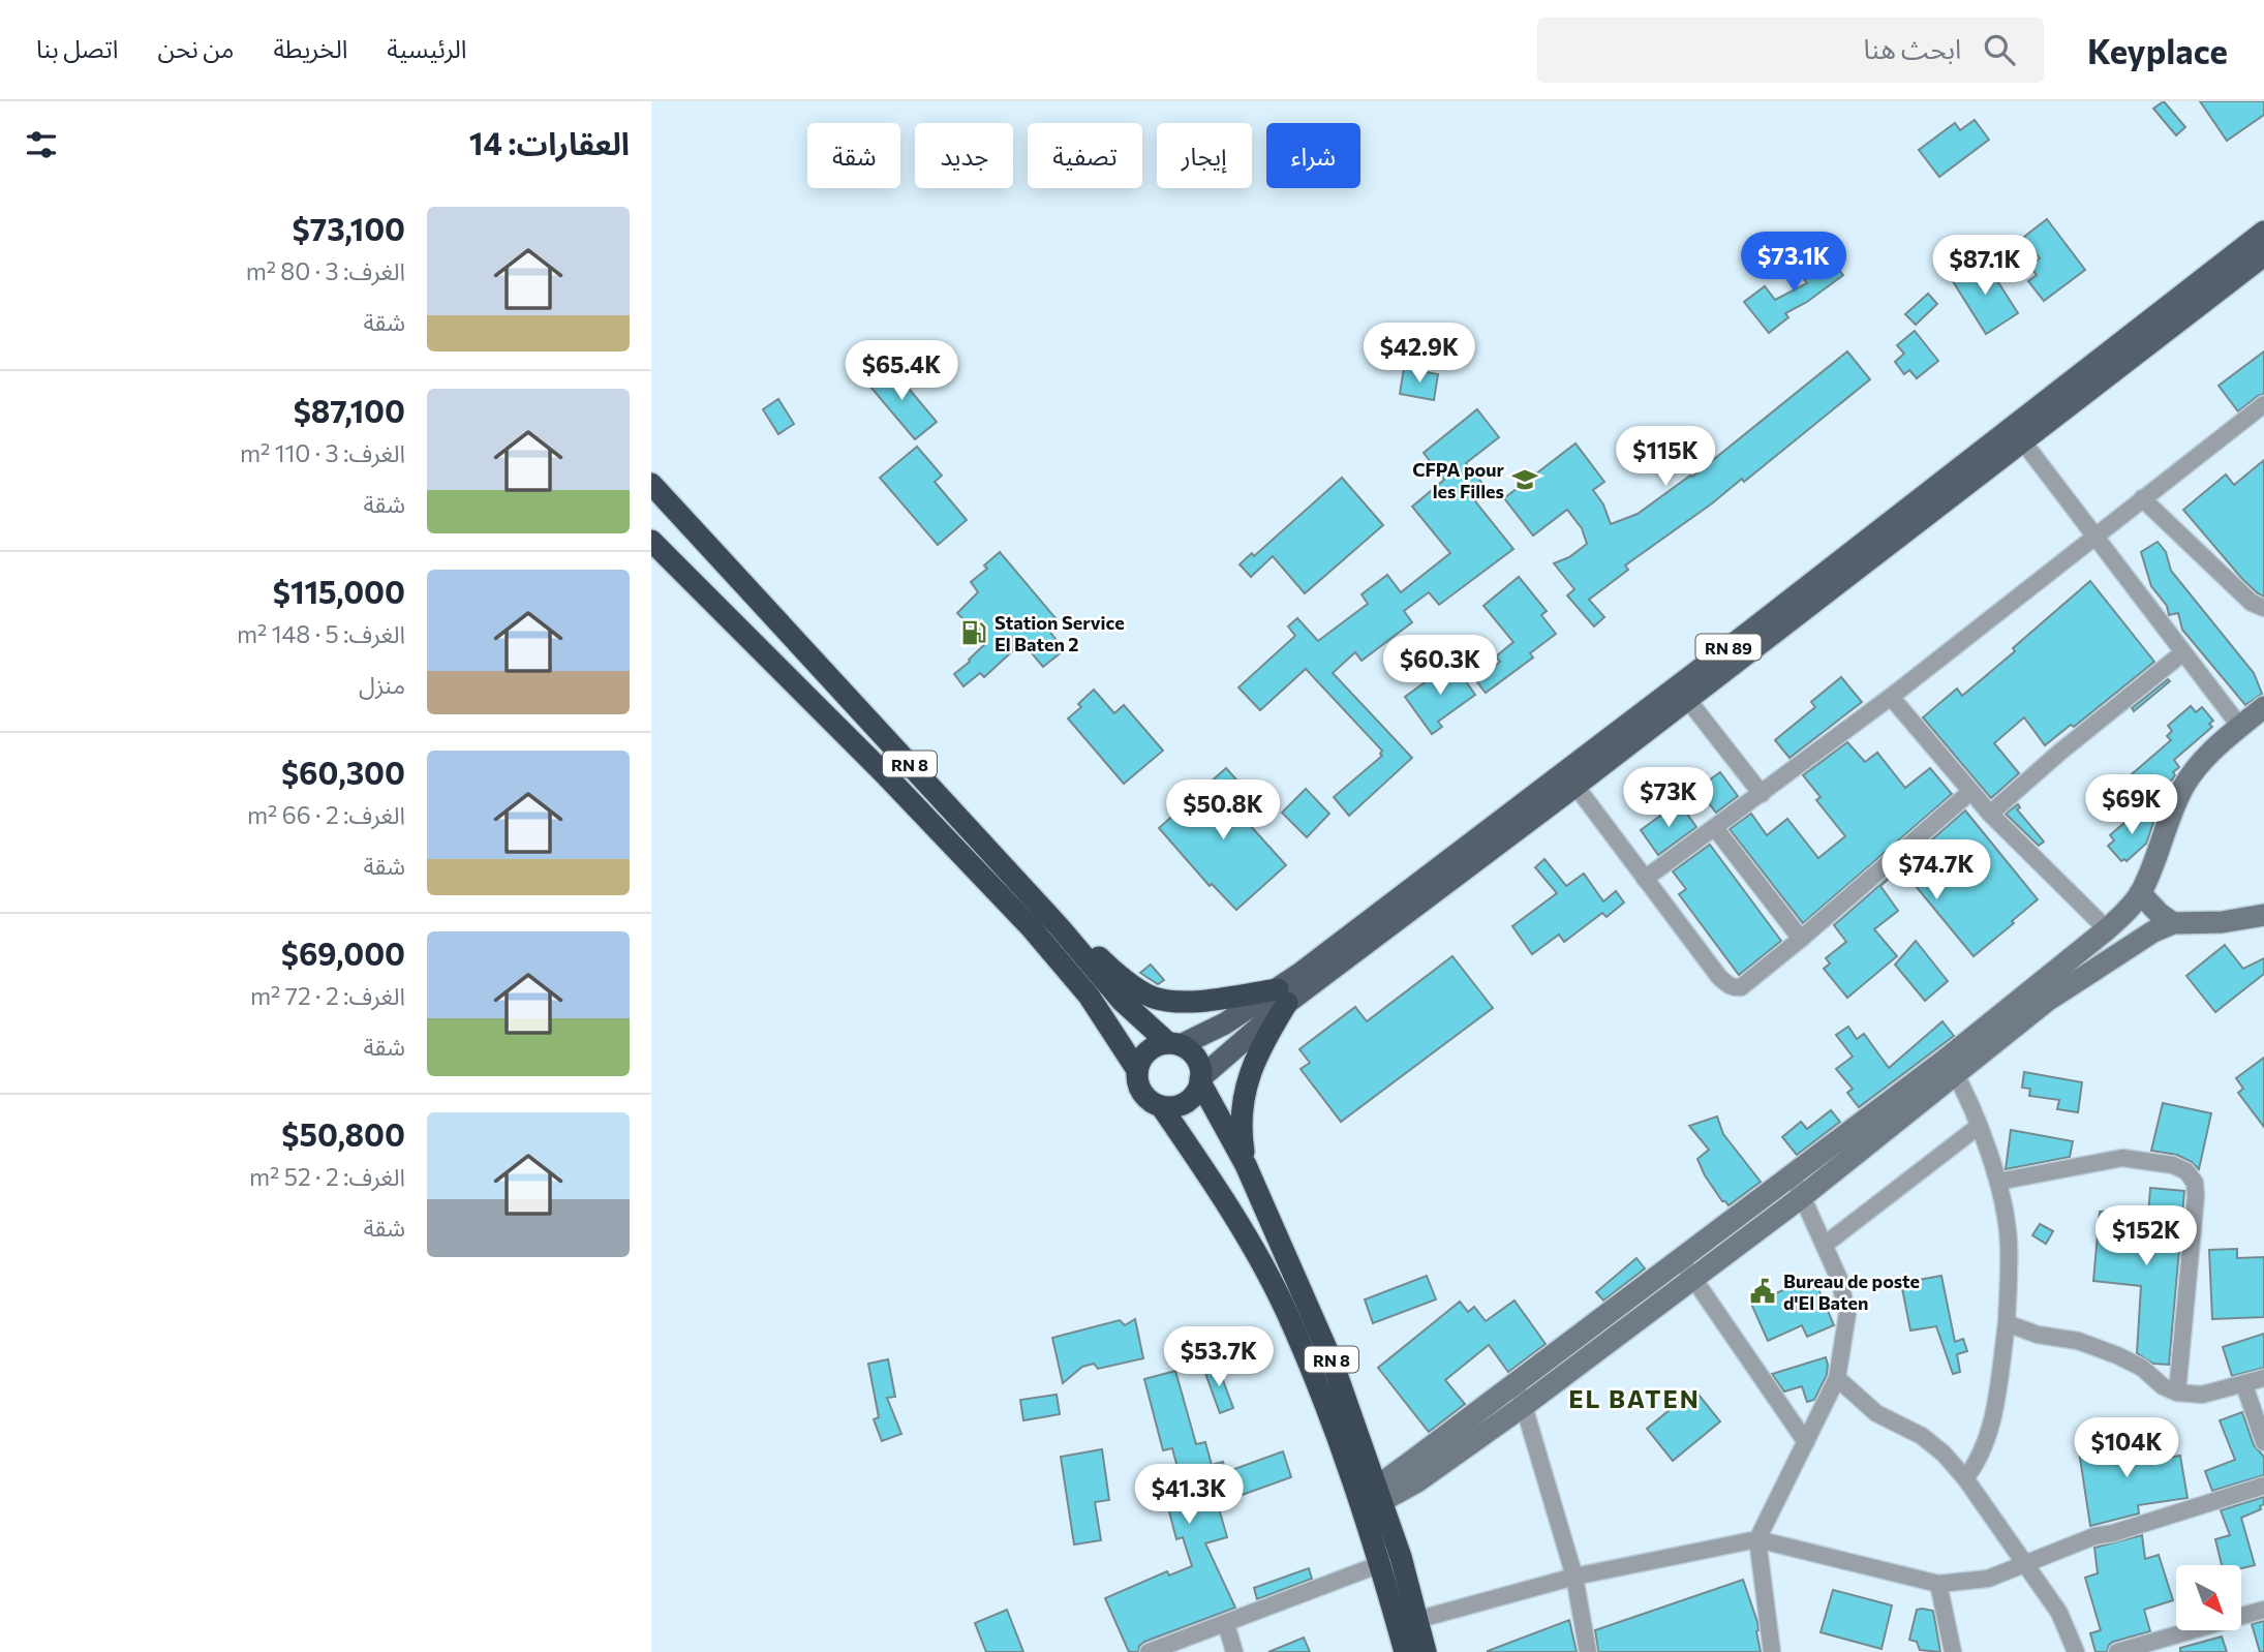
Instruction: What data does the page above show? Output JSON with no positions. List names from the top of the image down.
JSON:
{
  "streets": {
    "highway": ["RN 8"],
    "main road": ["RN 89"]
  },
  "crossings": [
    ["RN 89", "RN 8"]
  ],
  "districts": ["EL BATEN"],
  "places": {
    "school or university": ["CFPA pour les Filles"],
    "fuel station": ["Station Service El Baten 2"],
    "public building": ["Bureau de poste d'El Baten"]
  },
  "north": "bottom right",
  "page": {
    "header": "Keyplace",
    "search": "ابحث هنا",
    "nav": [
      "الرئيسية",
      "الخريطة",
      "من نحن",
      "اتصل بنا"
    ],
    "heading": "العقارات: 14",
    "chip": [
      "شراء",
      "إيجار",
      "تصفية",
      "جديد",
      "شقة"
    ],
    "list": [
      {
        "name": "$73,100",
        "note": "الغرف: 3 · 80 m² · شقة"
      },
      {
        "name": "$87,100",
        "note": "الغرف: 3 · 110 m² · شقة"
      },
      {
        "name": "$115,000",
        "note": "الغرف: 5 · 148 m² · منزل"
      },
      {
        "name": "$60,300",
        "note": "الغرف: 2 · 66 m² · شقة"
      },
      {
        "name": "$69,000",
        "note": "الغرف: 2 · 72 m² · شقة"
      },
      {
        "name": "$50,800",
        "note": "الغرف: 2 · 52 m² · شقة"
      }
    ],
    "price": [
      "$73.1K",
      "$87.1K",
      "$42.9K",
      "$65.4K",
      "$115K",
      "$60.3K",
      "$73K",
      "$69K",
      "$50.8K",
      "$74.7K",
      "$152K",
      "$53.7K",
      "$104K",
      "$41.3K"
    ]
  }
}
